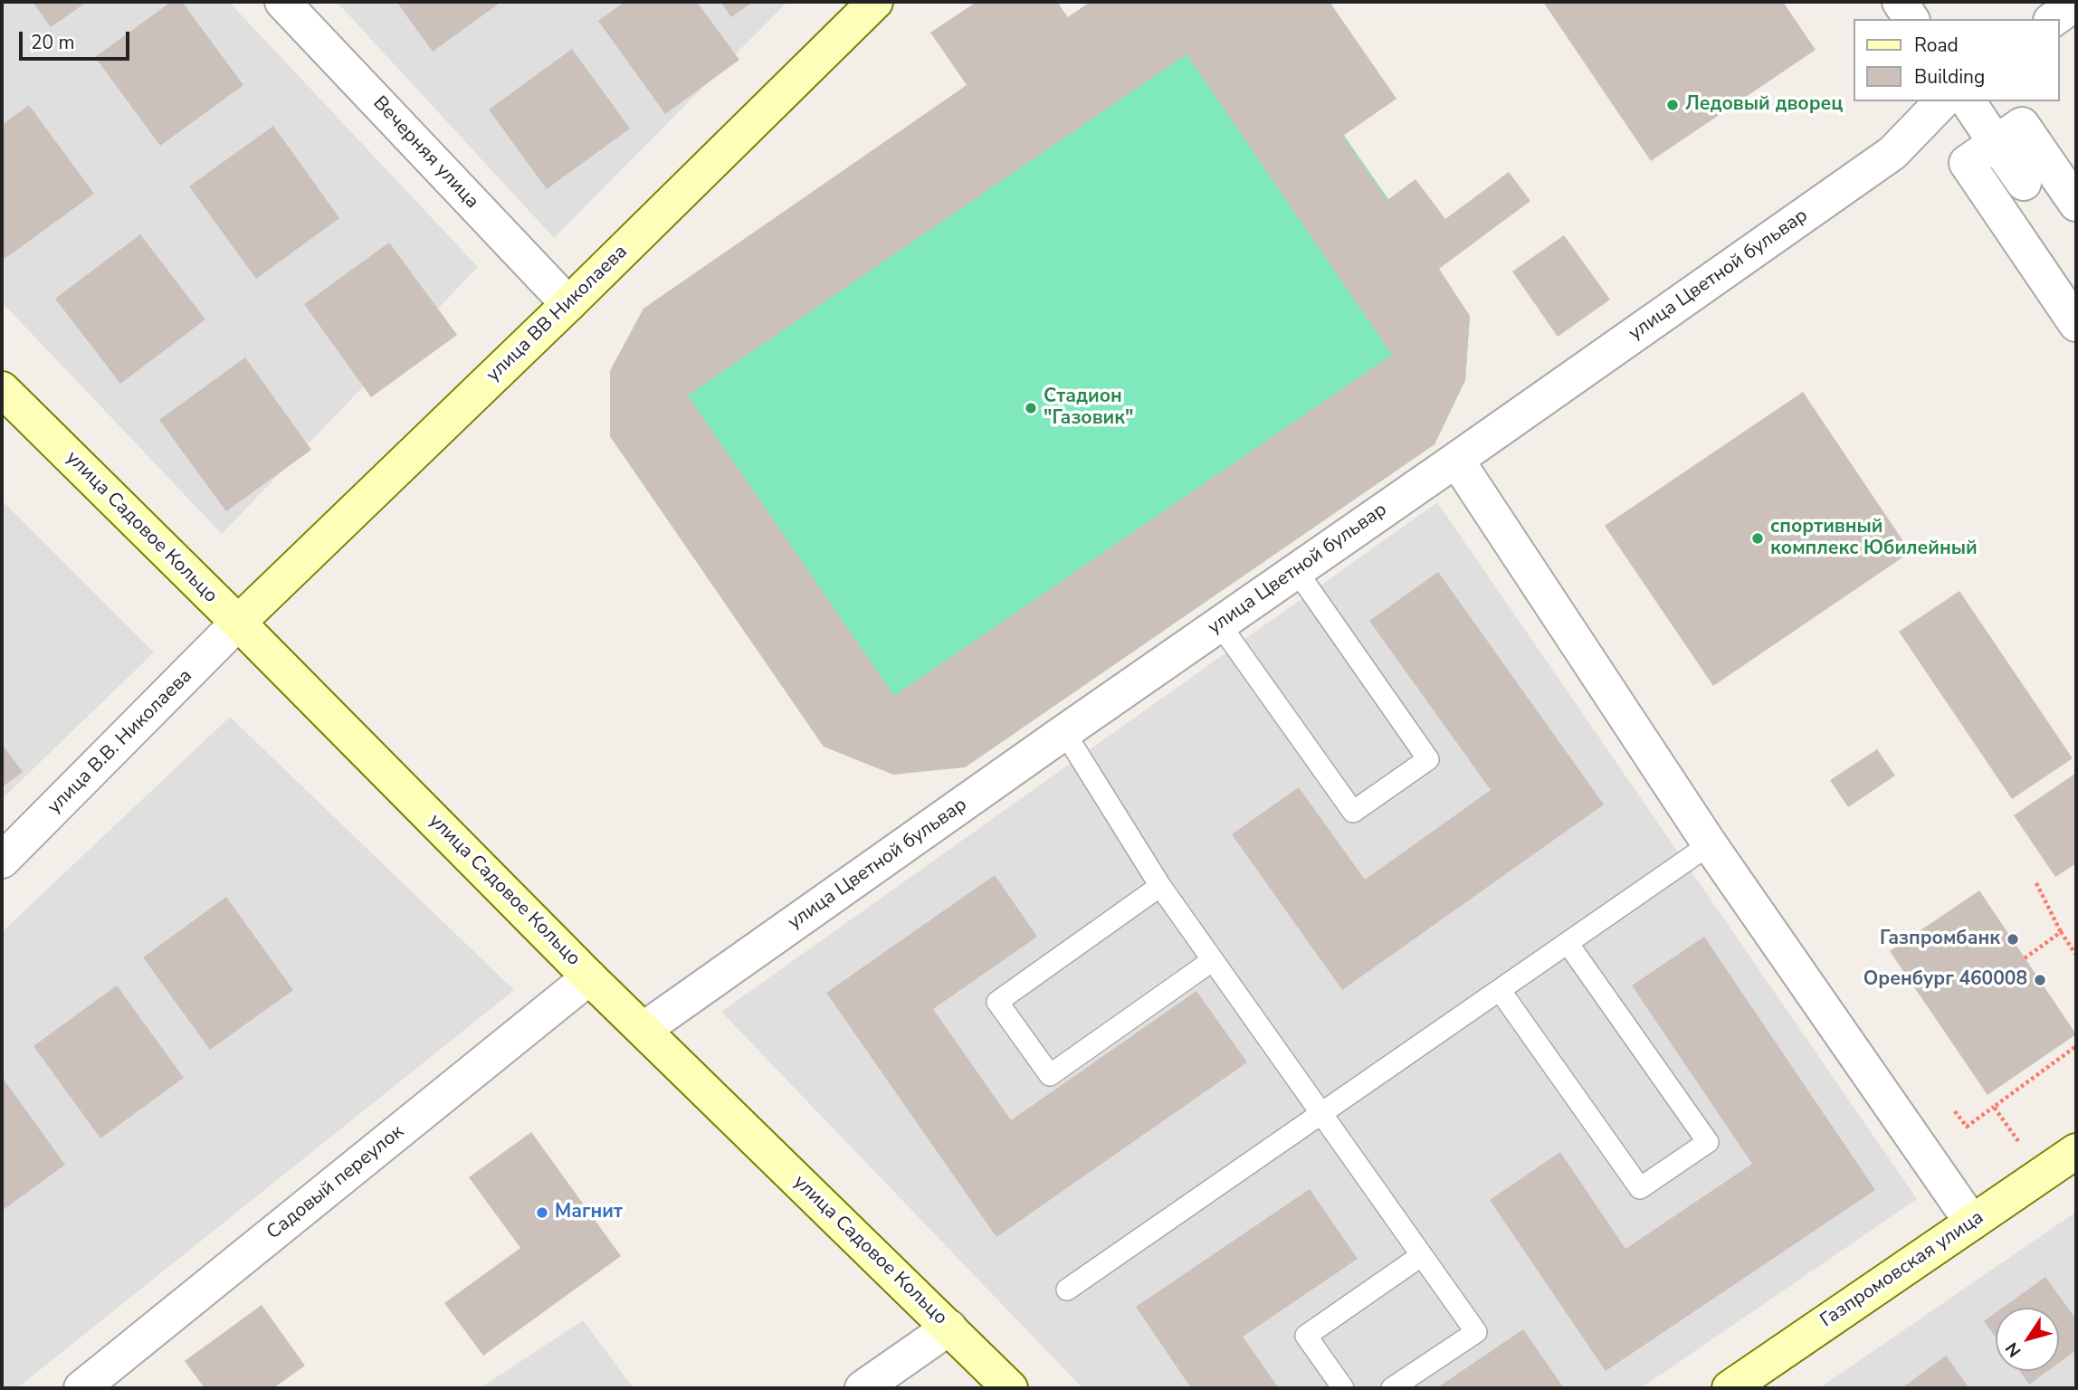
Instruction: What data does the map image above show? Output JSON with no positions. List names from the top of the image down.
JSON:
{
  "streets": {
    "main road": ["улица ВВ Николаева", "улица Садовое Кольцо", "Газпромовская улица"],
    "street": [
      "Вечерняя улица",
      "улица Цветной бульвар",
      "улица В.В. Николаева",
      "Садовый переулок"
    ]
  },
  "crossings": [
    ["Вечерняя улица", "улица ВВ Николаева"],
    ["улица Цветной бульвар", "улица Садовое Кольцо"],
    ["улица ВВ Николаева", "улица Садовое Кольцо"],
    ["улица ВВ Николаева", "улица В.В. Николаева"],
    ["улица Садовое Кольцо", "улица В.В. Николаева"],
    ["улица Садовое Кольцо", "Садовый переулок"]
  ],
  "places": [
    "Ледовый дворец",
    "Стадион \"Газовик\"",
    "спортивный комплекс Юбилейный",
    "Газпромбанк",
    "Оренбург 460008",
    "Магнит"
  ],
  "legend": ["Road", "Building"],
  "scale_bar": "20 m",
  "north": "bottom left"
}
